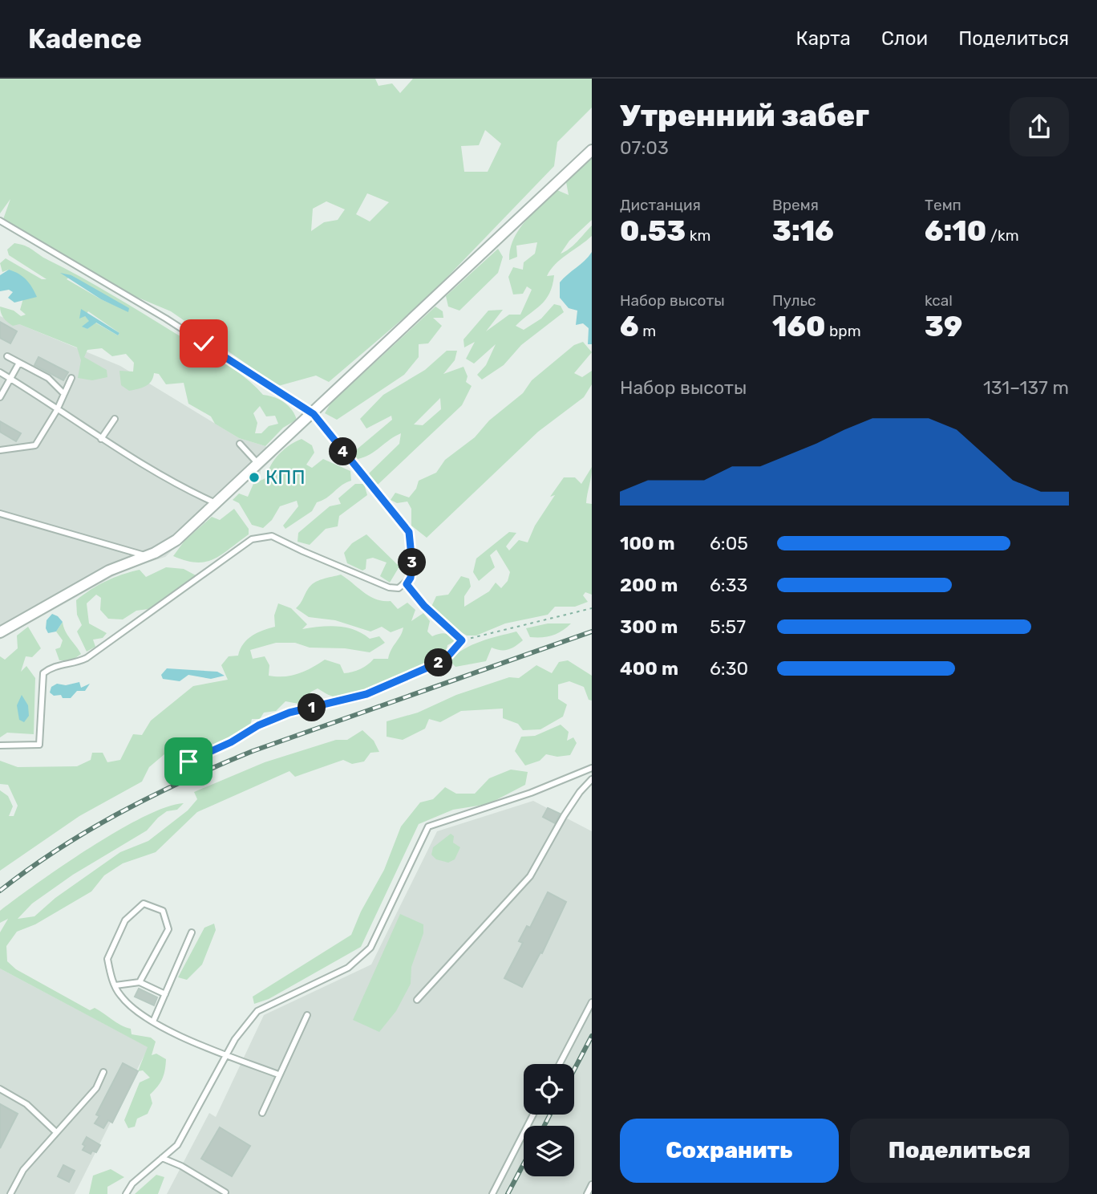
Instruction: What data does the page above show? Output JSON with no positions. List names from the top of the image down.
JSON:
{
  "places": ["КПП"],
  "page": {
    "header": "Kadence",
    "nav": ["Карта", "Слои", "Поделиться"],
    "heading": ["Утренний забег", "07:03"],
    "stats": [
      ["Дистанция", "0.53 km"],
      ["Время", "3:16"],
      ["Темп", "6:10 /km"],
      ["Набор высоты", "6 m"],
      ["Пульс", "160 bpm"],
      ["kcal", "39"]
    ],
    "chart": ["Набор высоты", "131–137 m"],
    "pins": [
      "4",
      "3",
      "2",
      "1"
    ],
    "list": [
      {
        "name": "100 m",
        "note": "6:05"
      },
      {
        "name": "200 m",
        "note": "6:33"
      },
      {
        "name": "300 m",
        "note": "5:57"
      },
      {
        "name": "400 m",
        "note": "6:30"
      }
    ],
    "buttons": ["Сохранить", "Поделиться"]
  }
}
